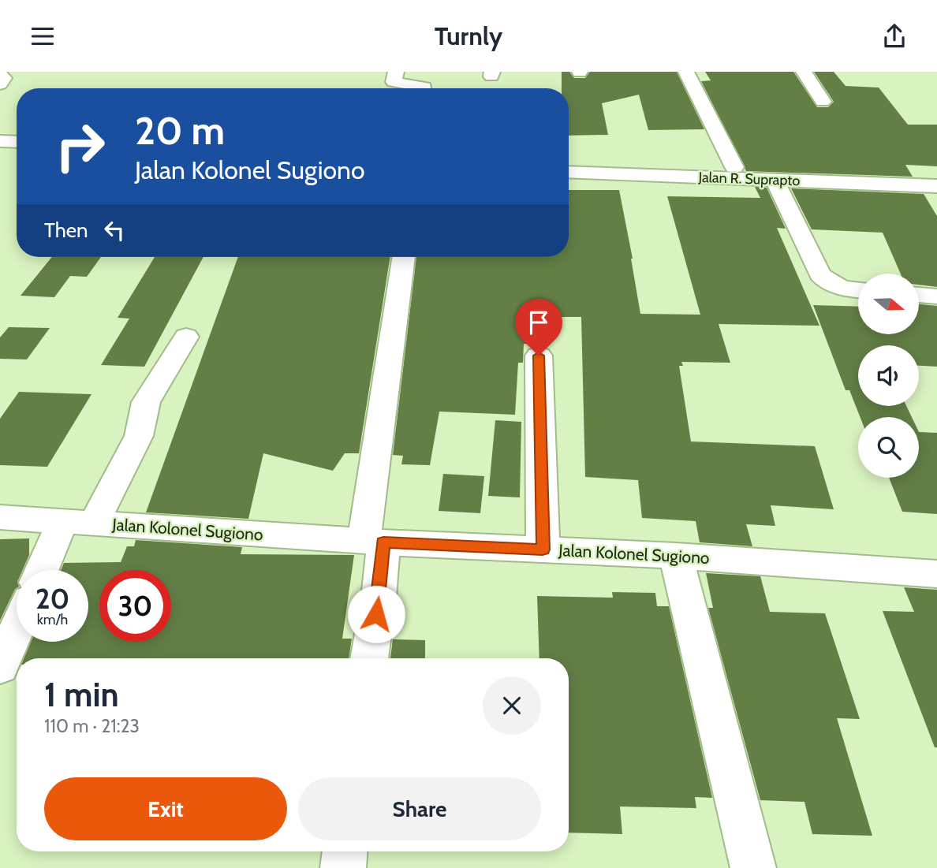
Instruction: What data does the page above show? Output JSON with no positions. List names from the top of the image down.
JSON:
{
  "streets": {
    "main road": ["Jalan R. Suprapto", "Jalan Kolonel Sugiono"]
  },
  "north": "right",
  "page": {
    "header": "Turnly",
    "turn": ["20 m", "Jalan Kolonel Sugiono"],
    "then": "Then",
    "speed": "20 km/h",
    "limit": "30",
    "heading": ["1 min", "110 m · 21:23"],
    "buttons": ["Exit", "Share"]
  }
}
